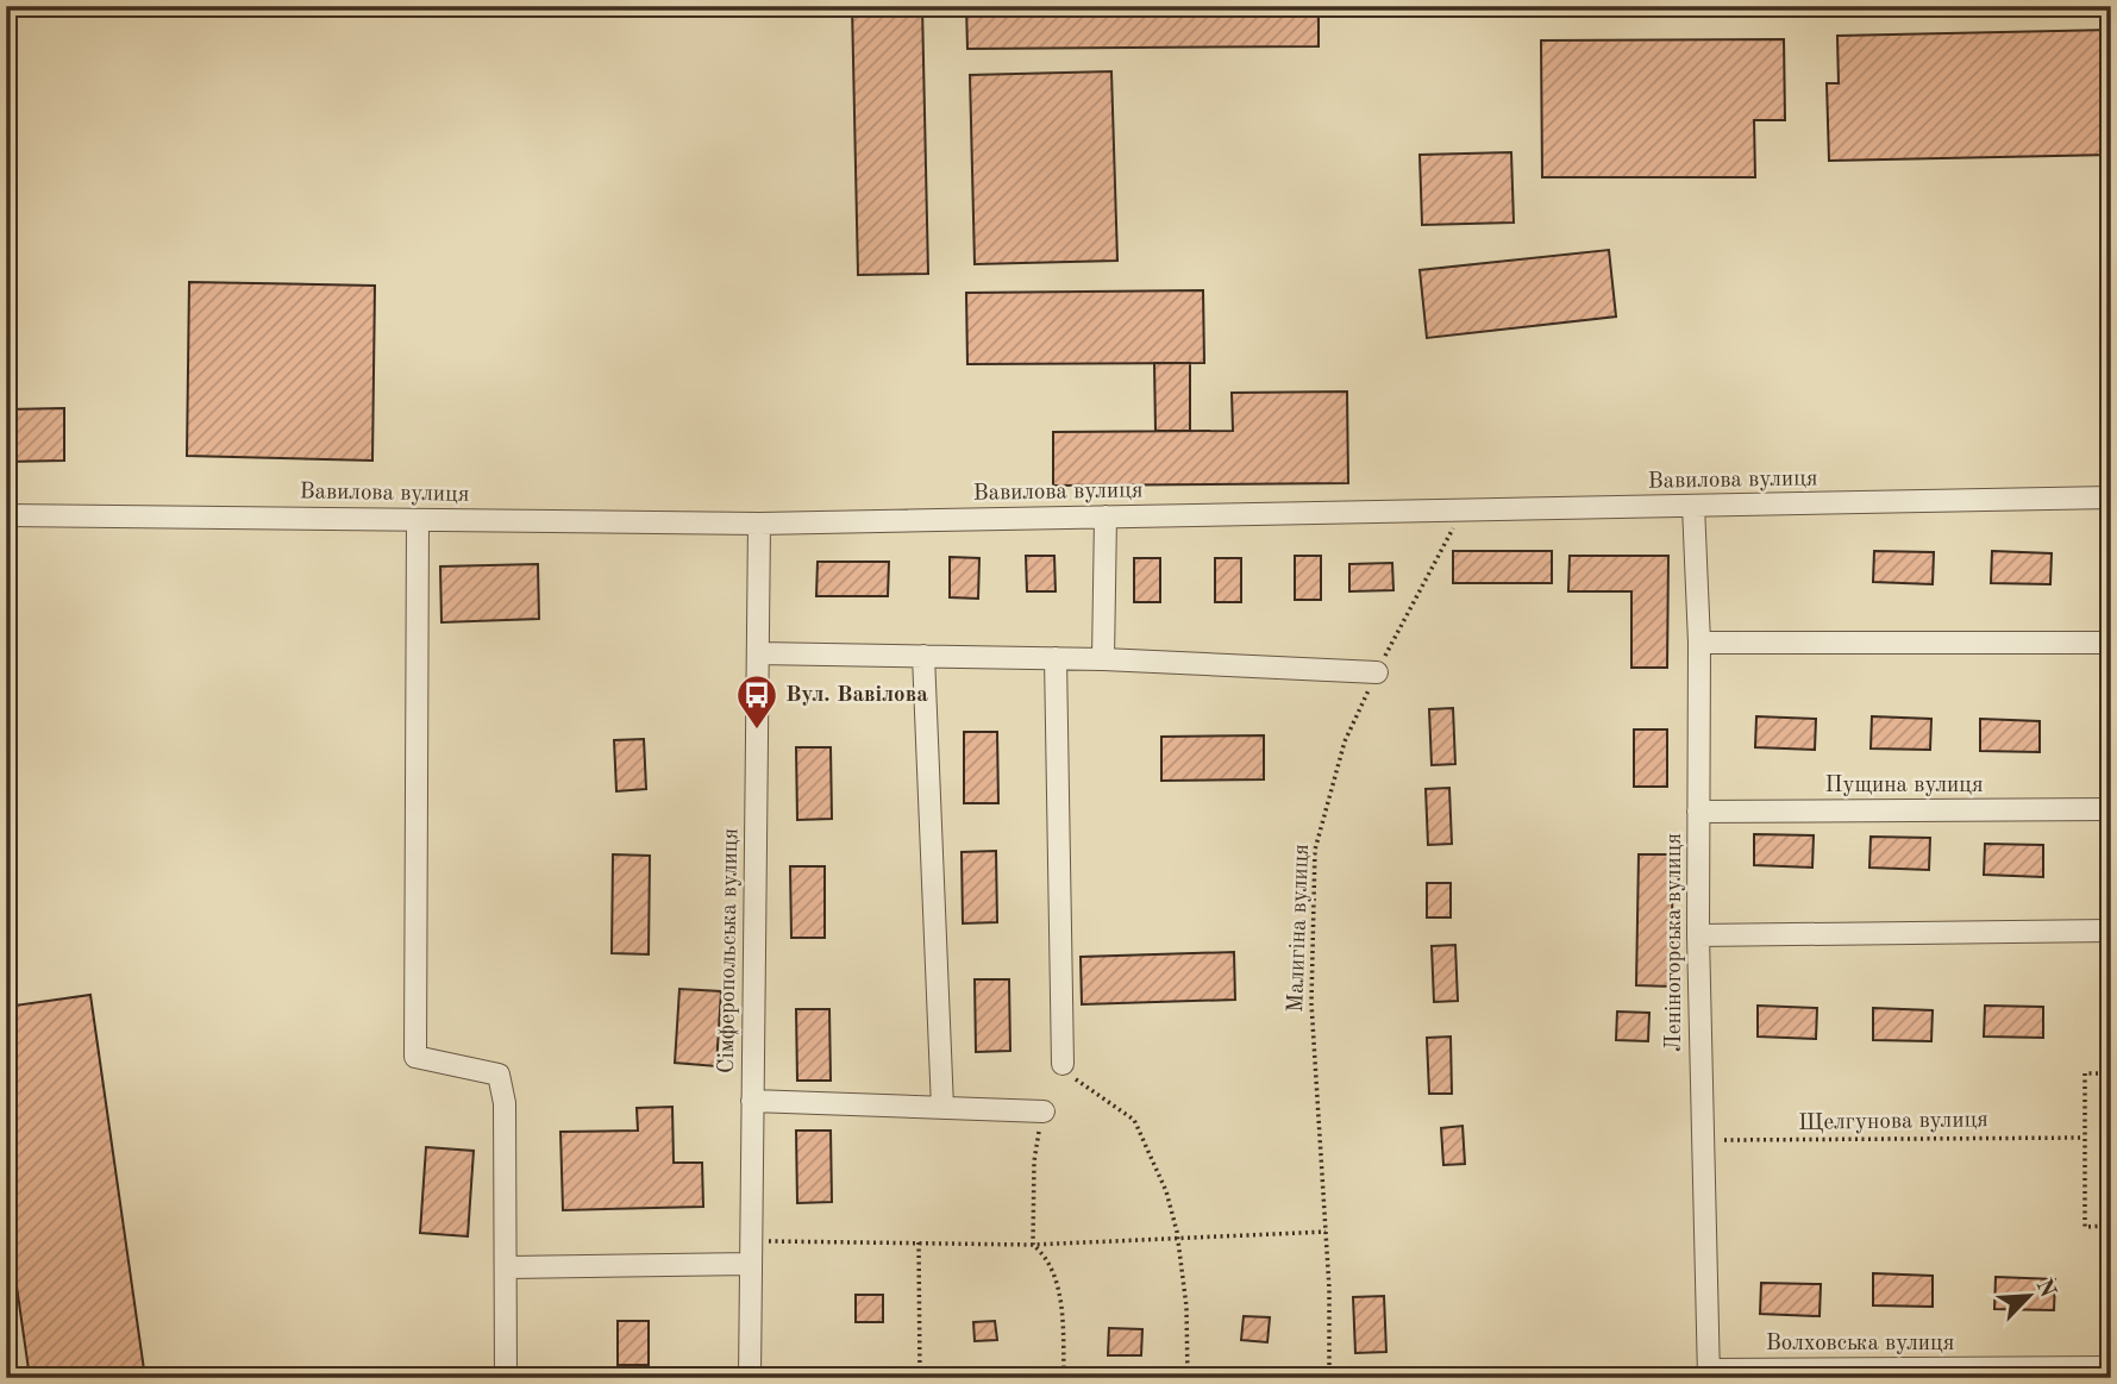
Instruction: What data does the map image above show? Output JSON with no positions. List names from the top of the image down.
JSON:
{
  "streets": {
    "street": [
      "Вавилова вулиця",
      "Пущина вулиця",
      "Леніногорська вулиця",
      "Сімферопольська вулиця",
      "Волховська вулиця"
    ],
    "path": ["Малигіна вулиця", "Щелгунова вулиця"]
  },
  "crossings": [
    ["Вавилова вулиця", "Малигіна вулиця"],
    ["Вавилова вулиця", "Леніногорська вулиця"],
    ["Вавилова вулиця", "Сімферопольська вулиця"],
    ["Пущина вулиця", "Леніногорська вулиця"],
    ["Леніногорська вулиця", "Щелгунова вулиця"],
    ["Леніногорська вулиця", "Волховська вулиця"]
  ],
  "places": {
    "bus stop": ["Вул. Вавілова"]
  },
  "north": "top right"
}
